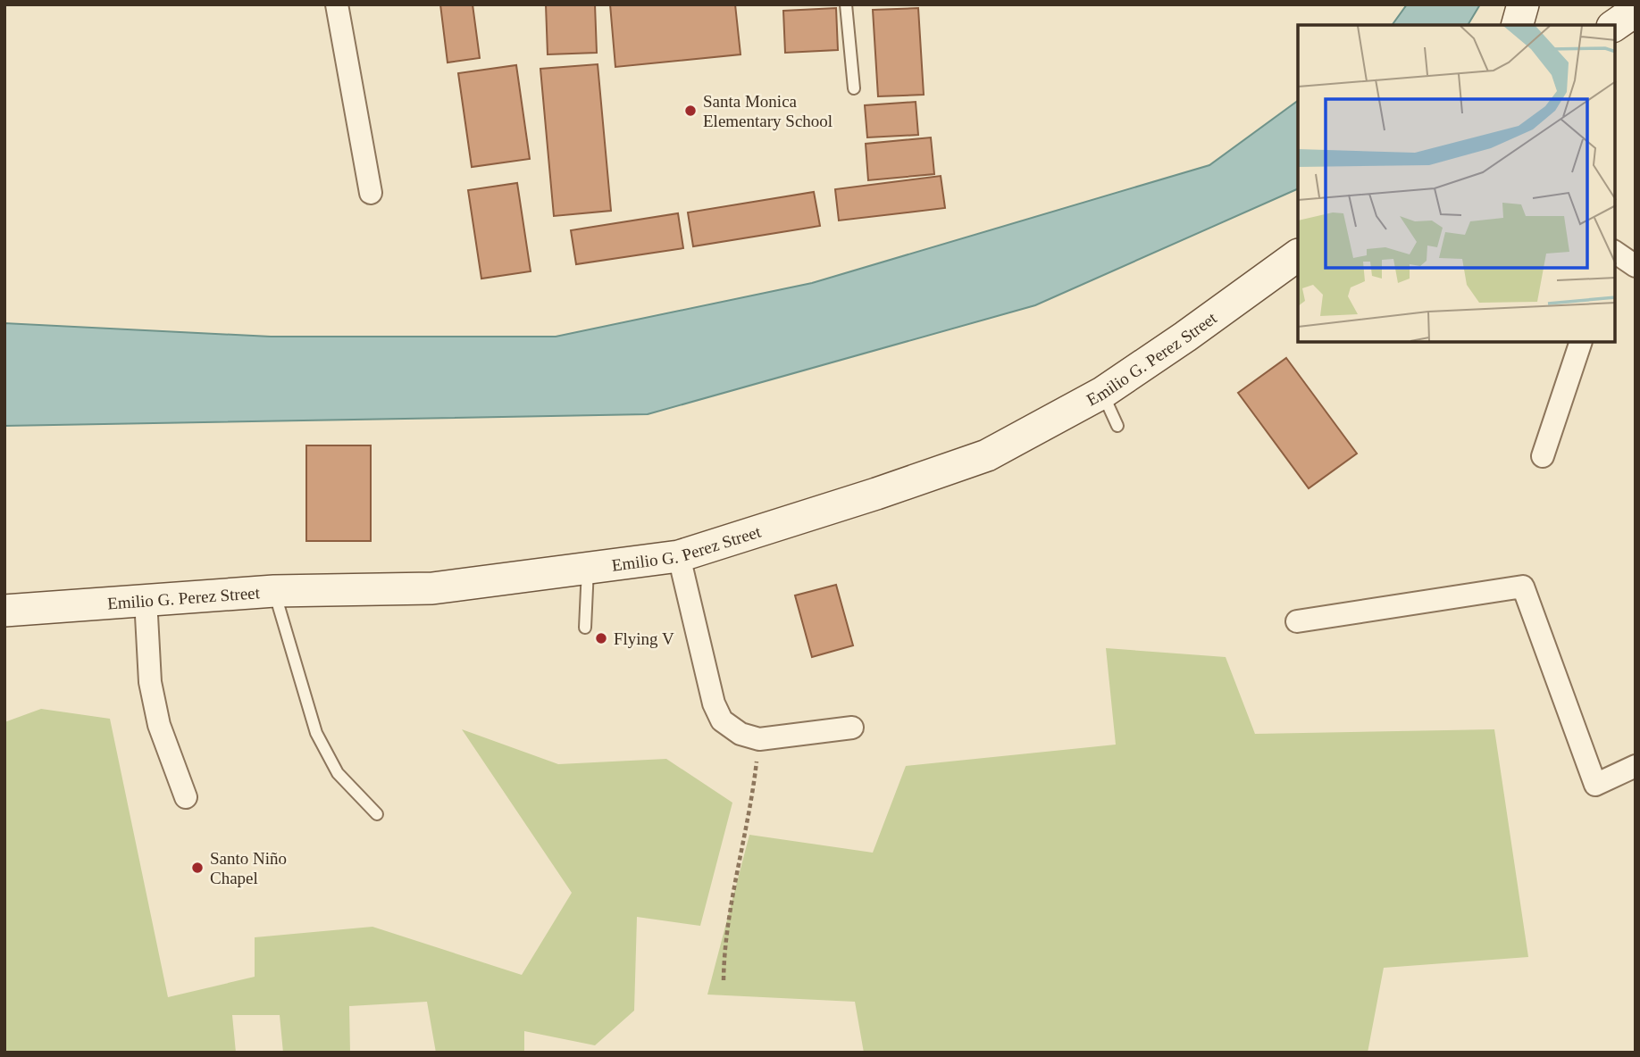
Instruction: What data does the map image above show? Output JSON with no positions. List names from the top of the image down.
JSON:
{
  "streets": {
    "main road": ["Emilio G. Perez Street"]
  },
  "places": ["Santa Monica Elementary School", "Flying V", "Santo Niño Chapel"]
}
